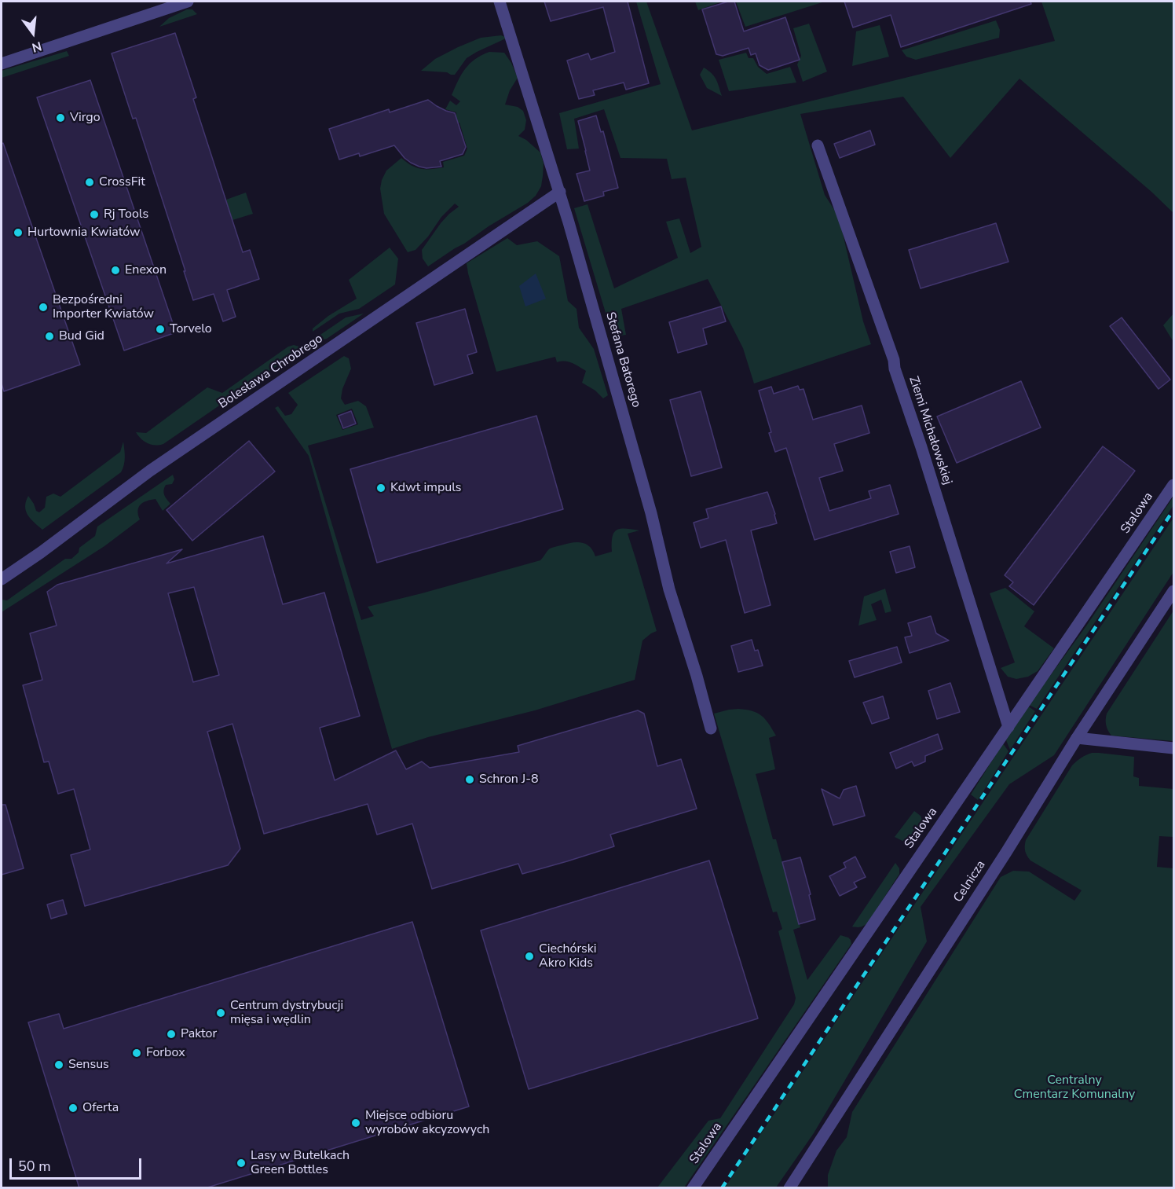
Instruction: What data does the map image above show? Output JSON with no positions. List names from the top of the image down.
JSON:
{
  "streets": {
    "street": [
      "Stefana Batorego",
      "Bolesława Chrobrego",
      "Ziemi Michałowskiej",
      "Stalowa",
      "Celnicza"
    ]
  },
  "crossings": [
    ["Stefana Batorego", "Bolesława Chrobrego"],
    ["Ziemi Michałowskiej", "Stalowa"]
  ],
  "parks": ["Centralny Cmentarz Komunalny"],
  "places": [
    "Virgo",
    "CrossFit",
    "Rj Tools",
    "Hurtownia Kwiatów",
    "Enexon",
    "Bezpośredni Importer Kwiatów",
    "Torvelo",
    "Bud Gid",
    "Kdwt impuls",
    "Schron J-8",
    "Ciechórski Akro Kids",
    "Centrum dystrybucji mięsa i wędlin",
    "Paktor",
    "Forbox",
    "Sensus",
    "Oferta",
    "Miejsce odbioru wyrobów akcyzowych",
    "Lasy w Butelkach Green Bottles"
  ],
  "scale_bar": "50 m",
  "north": "bottom"
}
